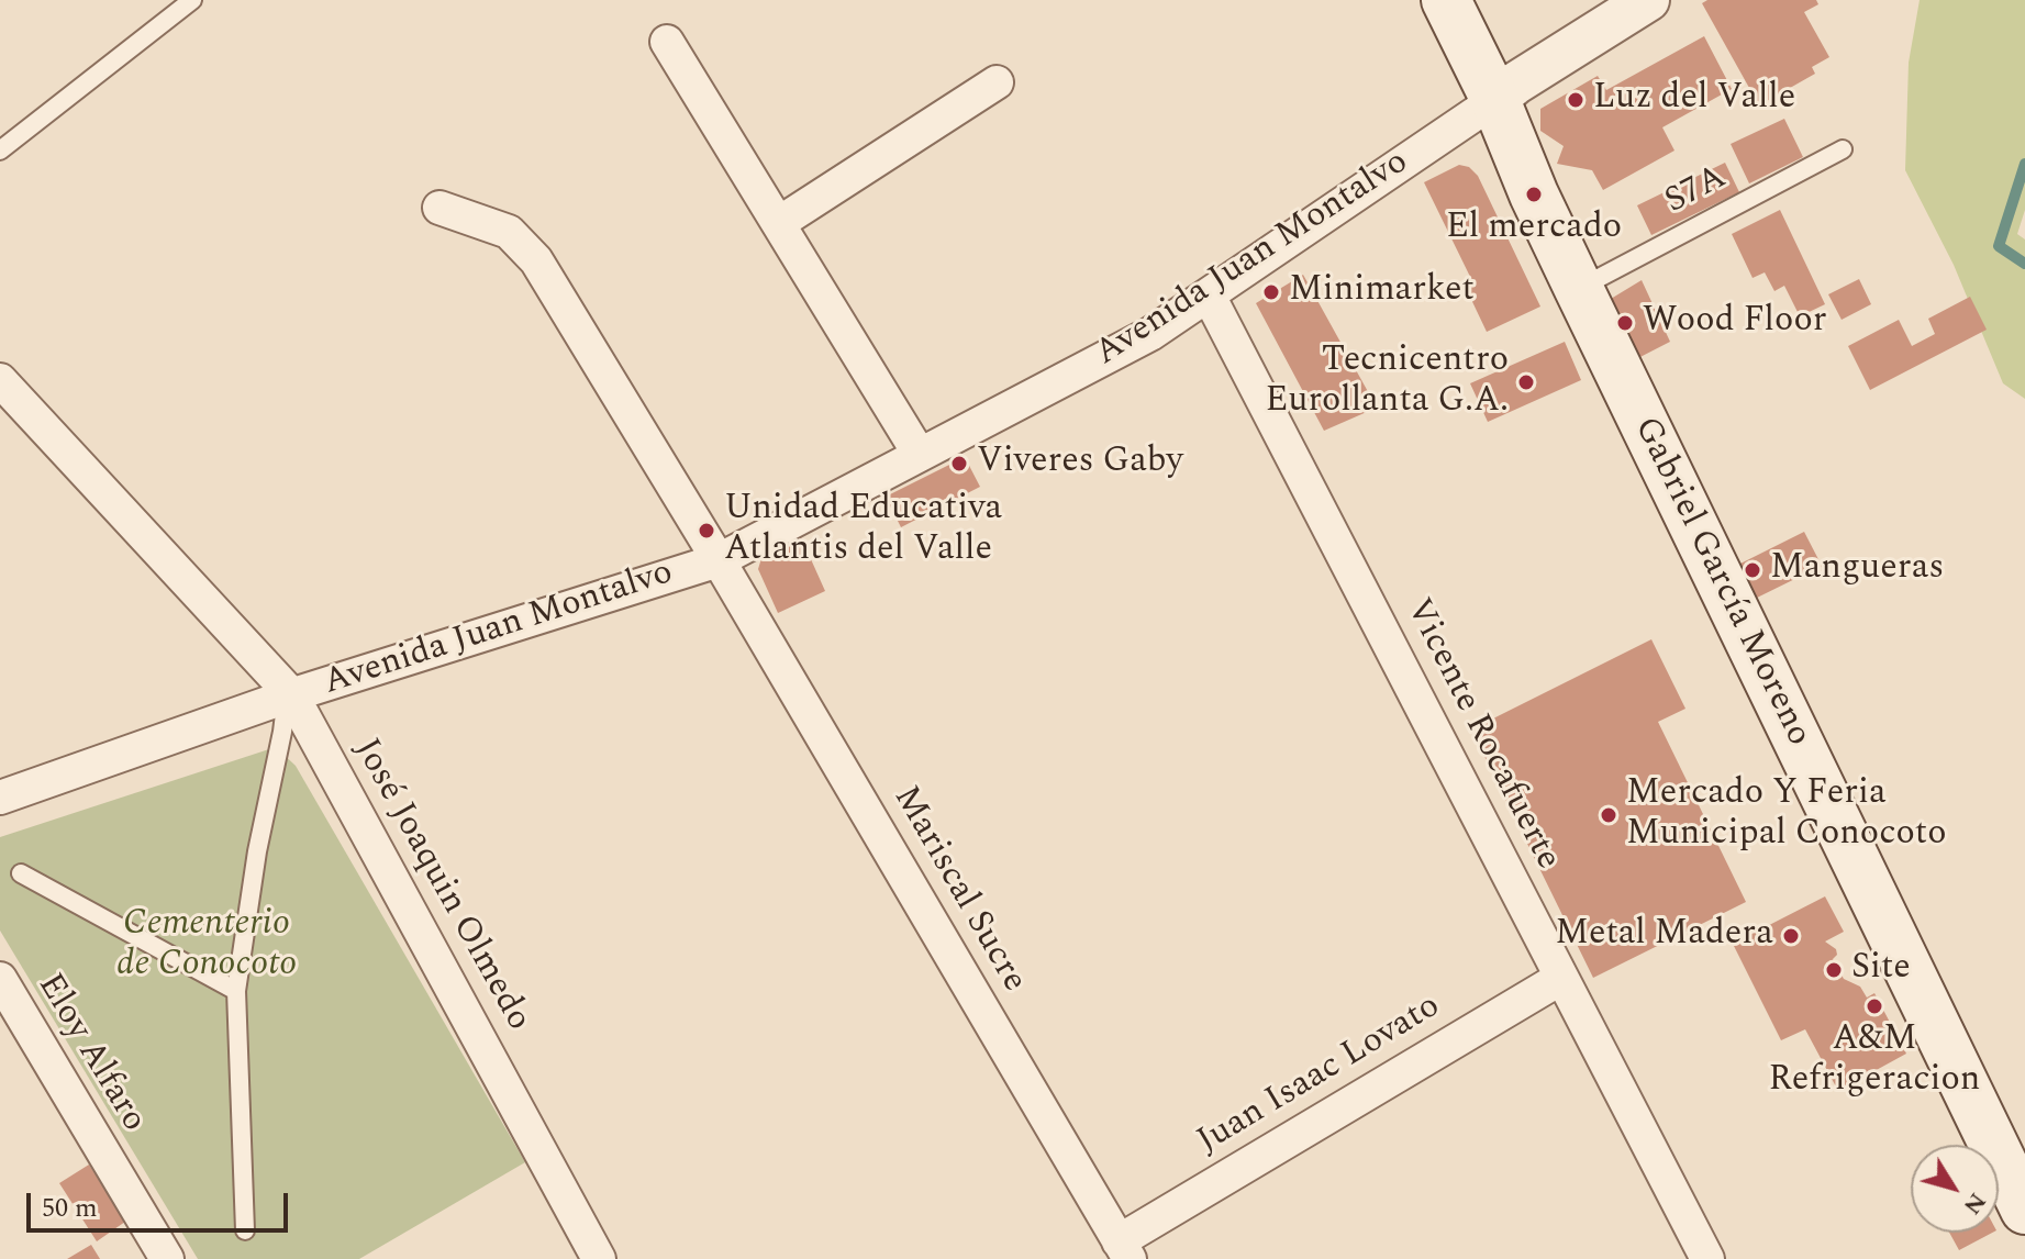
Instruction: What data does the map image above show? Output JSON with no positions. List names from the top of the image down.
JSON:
{
  "streets": {
    "main road": ["Gabriel García Moreno"],
    "street": [
      "Avenida Juan Montalvo",
      "Vicente Rocafuerte",
      "José Joaquin Olmedo",
      "Mariscal Sucre",
      "Eloy Alfaro",
      "Juan Isaac Lovato"
    ],
    "lane": ["S7A"]
  },
  "crossings": [
    ["S7A", "Gabriel García Moreno"],
    ["Avenida Juan Montalvo", "Gabriel García Moreno"],
    ["Avenida Juan Montalvo", "Vicente Rocafuerte"],
    ["Avenida Juan Montalvo", "José Joaquin Olmedo"],
    ["Avenida Juan Montalvo", "Mariscal Sucre"],
    ["Vicente Rocafuerte", "Juan Isaac Lovato"],
    ["Mariscal Sucre", "Juan Isaac Lovato"]
  ],
  "parks": ["Cementerio de Conocoto"],
  "places": [
    "Luz del Valle",
    "El mercado",
    "Minimarket",
    "Wood Floor",
    "Tecnicentro Eurollanta G.A.",
    "Viveres Gaby",
    "Unidad Educativa Atlantis del Valle",
    "Mangueras",
    "Mercado Y Feria Municipal Conocoto",
    "Metal Madera",
    "Site",
    "A&M Refrigeracion"
  ],
  "scale_bar": "50 m",
  "north": "bottom right"
}
